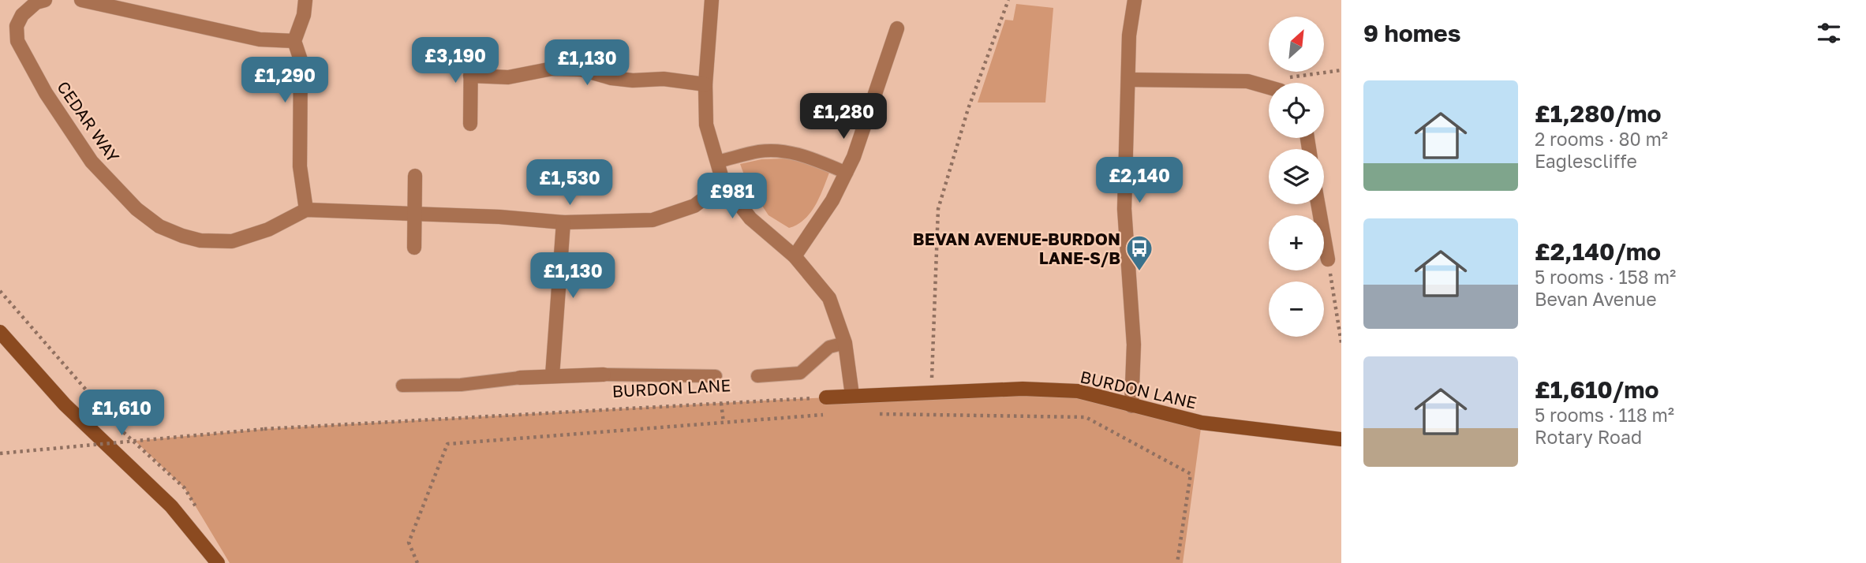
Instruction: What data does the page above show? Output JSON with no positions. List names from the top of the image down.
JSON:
{
  "streets": {
    "street": ["CEDAR WAY", "BURDON LANE"]
  },
  "places": {
    "bus stop": ["BEVAN AVENUE-BURDON LANE-S/B"]
  },
  "north": "top right",
  "page": {
    "heading": "9 homes",
    "map_buttons": ["+", "−"],
    "price": [
      "£3,190",
      "£1,130",
      "£1,290",
      "£1,280",
      "£2,140",
      "£1,530",
      "£981",
      "£1,130",
      "£1,610"
    ],
    "list": [
      {
        "name": "£1,280/mo",
        "note": "2 rooms · 80 m² · Eaglescliffe"
      },
      {
        "name": "£2,140/mo",
        "note": "5 rooms · 158 m² · Bevan Avenue"
      },
      {
        "name": "£1,610/mo",
        "note": "5 rooms · 118 m² · Rotary Road"
      }
    ]
  }
}
